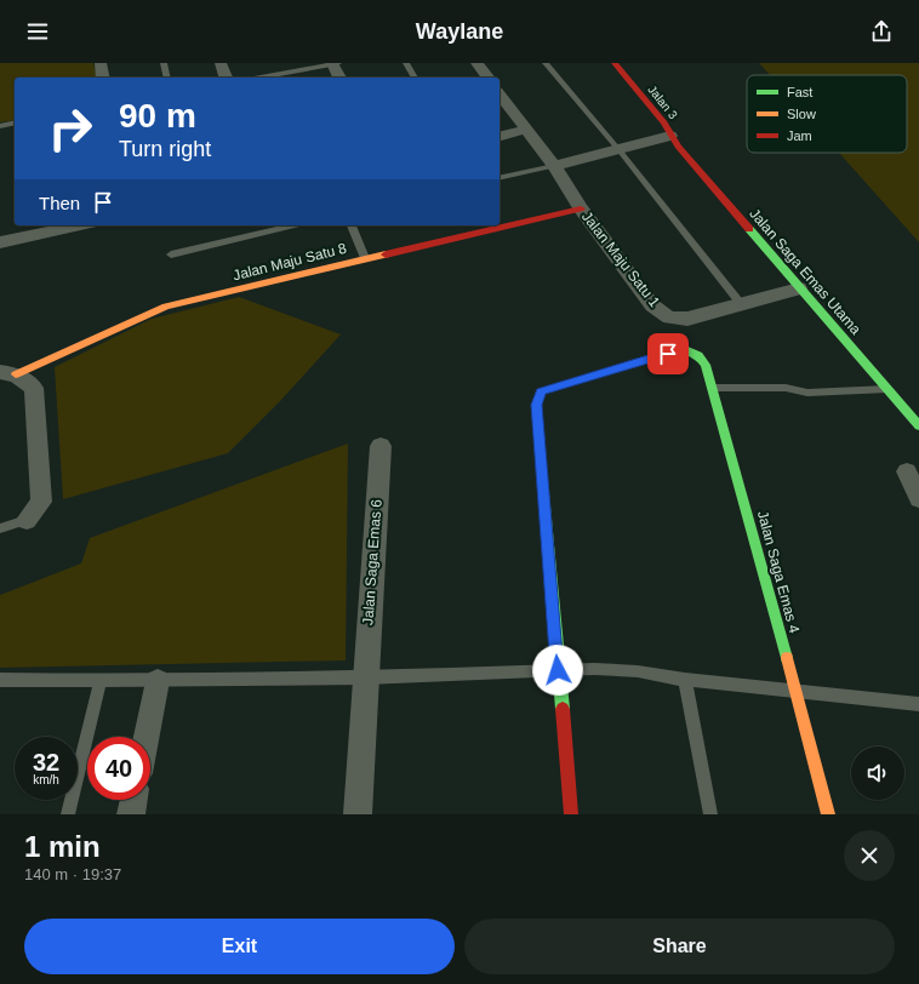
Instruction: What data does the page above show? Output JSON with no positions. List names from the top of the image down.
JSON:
{
  "streets": {
    "street": [
      "Jalan 3",
      "Jalan Maju Satu 1",
      "Jalan Maju Satu 8",
      "Jalan Saga Emas Utama",
      "Jalan Saga Emas 6",
      "Jalan Saga Emas 4"
    ]
  },
  "crossings": [
    ["Jalan 3", "Jalan Saga Emas Utama"],
    ["Jalan Maju Satu 1", "Jalan Maju Satu 8"],
    ["Jalan Maju Satu 1", "Jalan Saga Emas Utama"]
  ],
  "legend": ["Fast", "Slow", "Jam"],
  "page": {
    "header": "Waylane",
    "turn": ["90 m", "Turn right"],
    "then": "Then",
    "speed": "32 km/h",
    "limit": "40",
    "heading": ["1 min", "140 m · 19:37"],
    "buttons": ["Exit", "Share"]
  }
}
